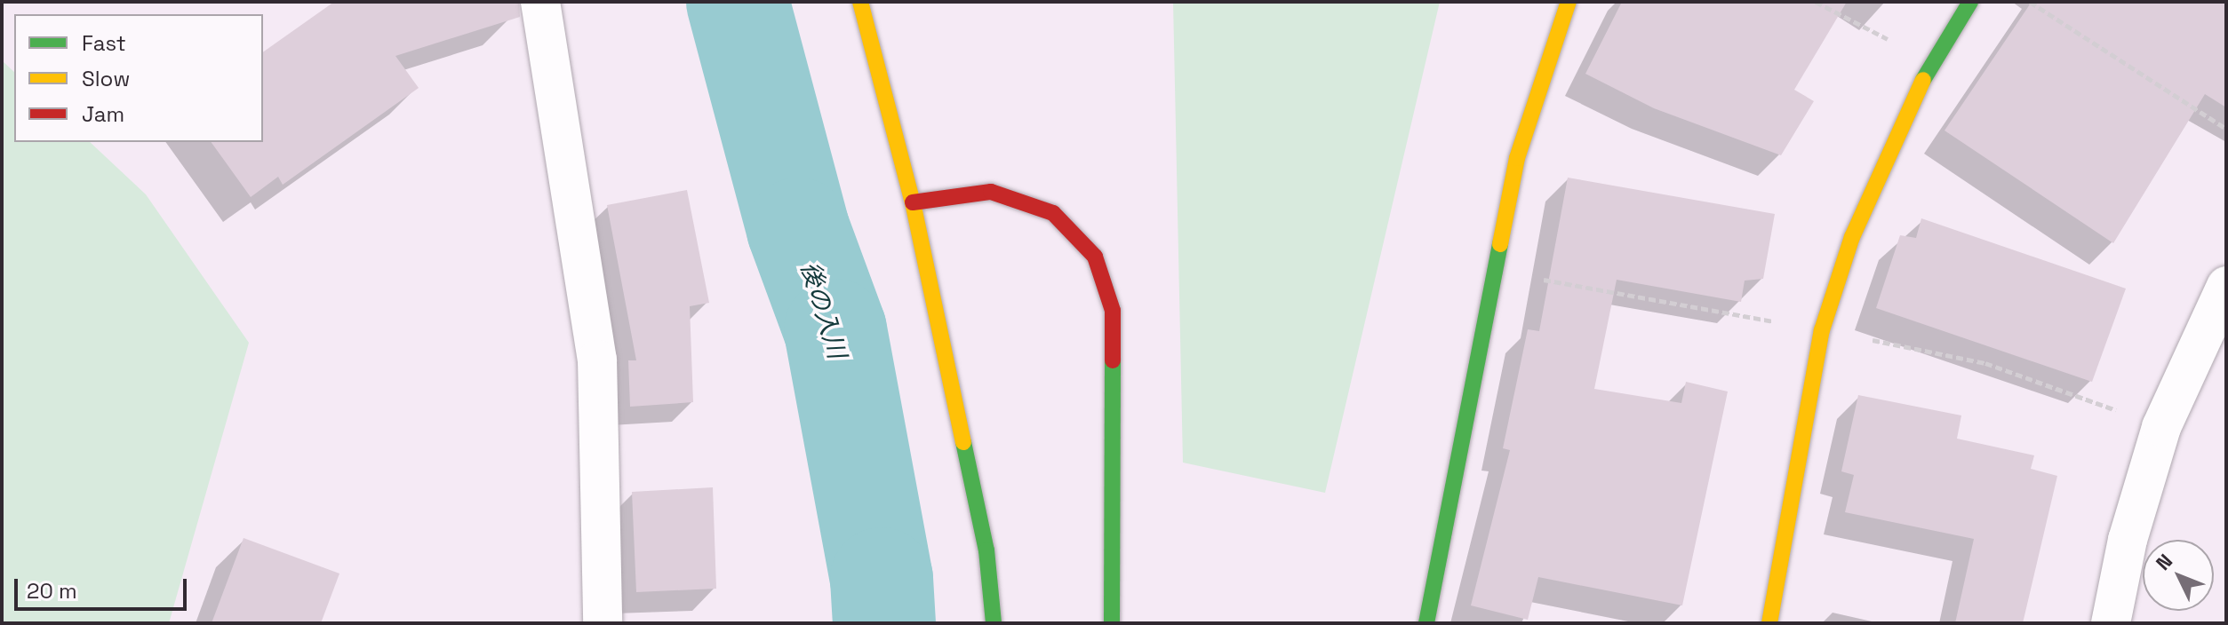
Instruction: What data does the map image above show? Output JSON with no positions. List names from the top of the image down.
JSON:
{
  "water": ["後の入川"],
  "legend": ["Fast", "Slow", "Jam"],
  "scale_bar": "20 m",
  "north": "top left"
}
